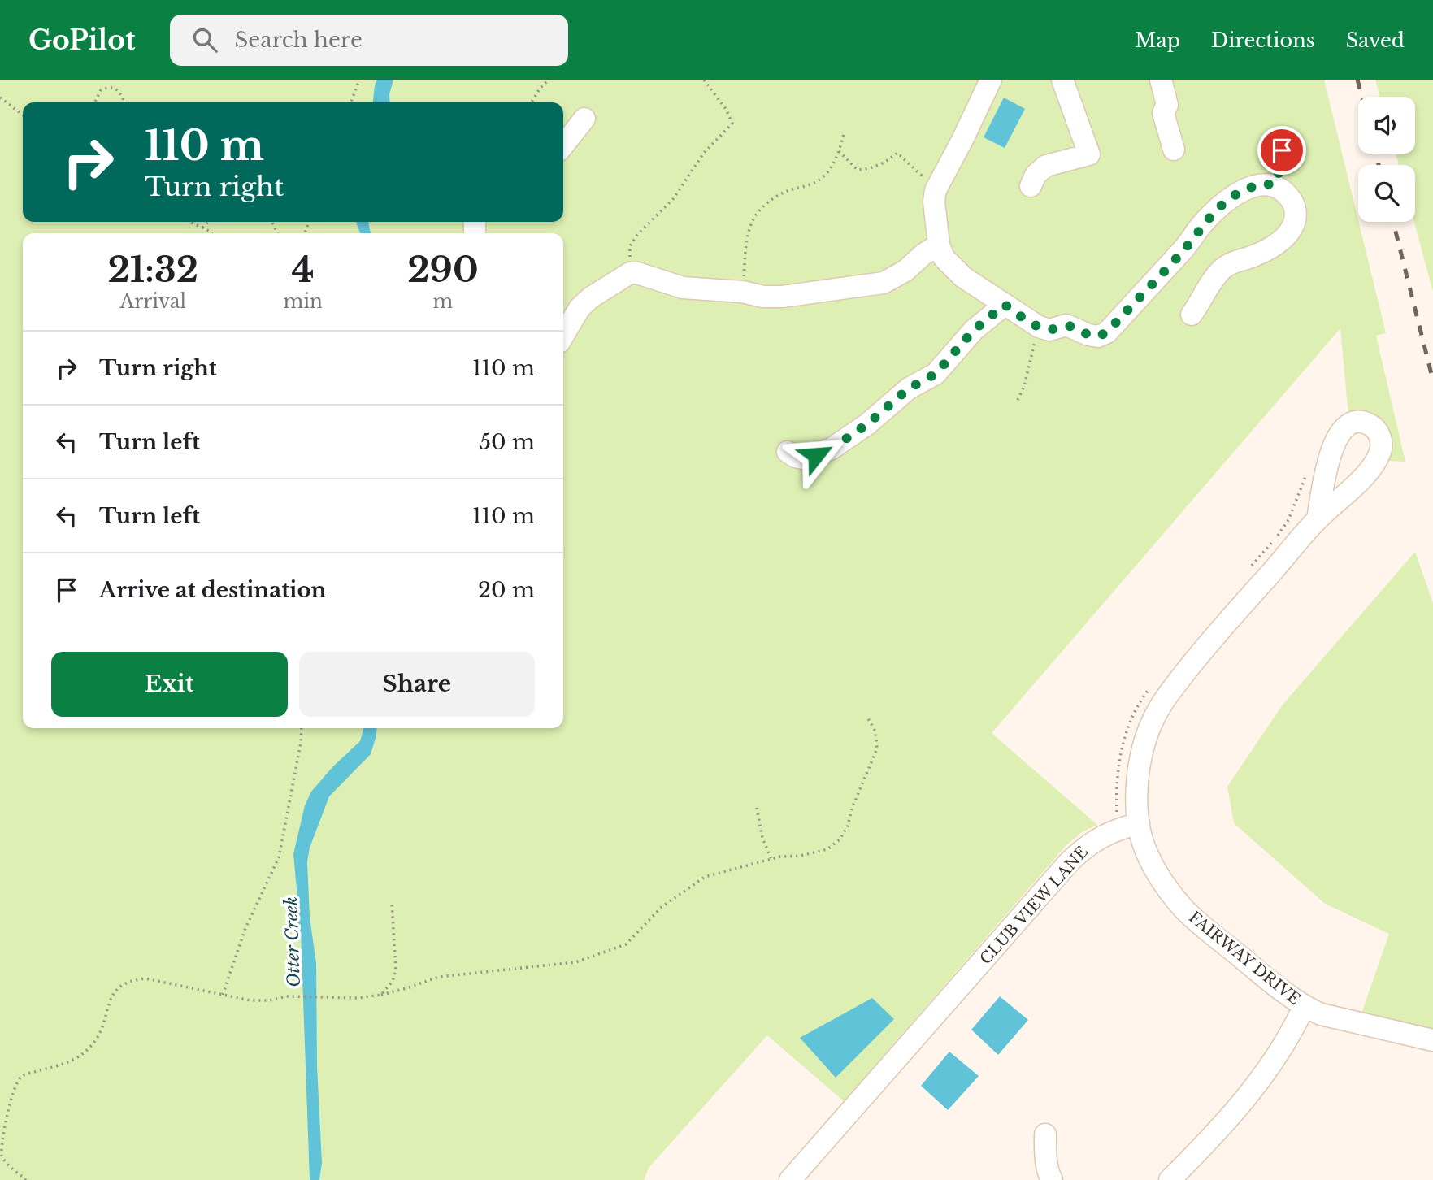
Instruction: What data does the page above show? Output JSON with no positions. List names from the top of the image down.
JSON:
{
  "streets": {
    "street": ["CLUB VIEW LANE", "FAIRWAY DRIVE"]
  },
  "crossings": [
    ["CLUB VIEW LANE", "FAIRWAY DRIVE"]
  ],
  "water": ["Otter Creek"],
  "page": {
    "header": "GoPilot",
    "search": "Search here",
    "nav": ["Map", "Directions", "Saved"],
    "turn": ["110 m", "Turn right"],
    "eta": [
      "21:32",
      "Arrival",
      "4",
      "min",
      "290",
      "m"
    ],
    "list": [
      {
        "name": "Turn right",
        "value": "110 m"
      },
      {
        "name": "Turn left",
        "value": "50 m"
      },
      {
        "name": "Turn left",
        "value": "110 m"
      },
      {
        "name": "Arrive at destination",
        "value": "20 m"
      }
    ],
    "buttons": ["Exit", "Share"]
  }
}
